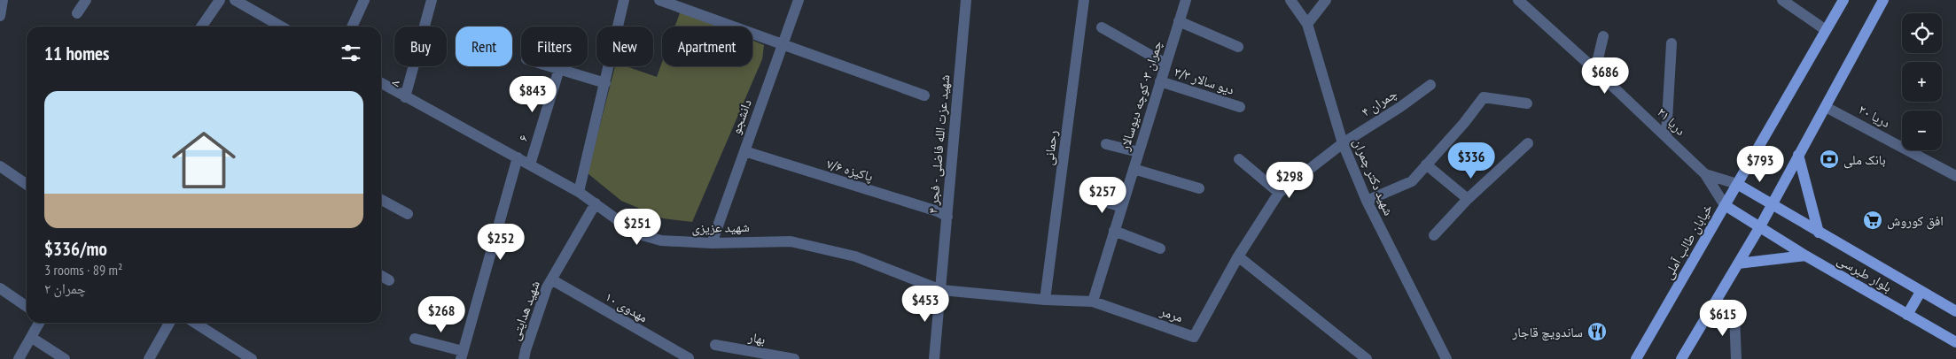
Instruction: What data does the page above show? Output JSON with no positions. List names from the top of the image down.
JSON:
{
  "streets": {
    "main road": ["خیابان طالب آملی", "بلوار طبرسی"],
    "street": [
      "دیو سالار ۳/۳",
      "۸",
      "چمران ۳- كوچه ديوسالار",
      "چمران ۴",
      "دریا ۲۰",
      "دانشجو",
      "دریا ۲۱",
      "۶",
      "شهید عزت الله فاضلی - فجر ۴",
      "رحمانی",
      "پاکیزه ۷/۶",
      "شهید دکتر چمران",
      "شهید عزیزی",
      "مهدوی ۱۰",
      "شهید هدایتی",
      "مرمر",
      "بهار"
    ]
  },
  "crossings": [
    ["دیو سالار ۳/۳", "چمران ۳- كوچه ديوسالار"],
    ["۸", "شهید عزیزی"],
    ["چمران ۳- كوچه ديوسالار", "مرمر"],
    ["چمران ۴", "شهید دکتر چمران"],
    ["چمران ۴", "مرمر"],
    ["دانشجو", "پاکیزه ۷/۶"],
    ["دانشجو", "شهید عزیزی"],
    ["دریا ۲۱", "خیابان طالب آملی"],
    ["دریا ۲۱", "بلوار طبرسی"],
    ["۶", "شهید عزیزی"],
    ["شهید عزت الله فاضلی - فجر ۴", "پاکیزه ۷/۶"],
    ["شهید عزت الله فاضلی - فجر ۴", "شهید عزیزی"],
    ["شهید عزت الله فاضلی - فجر ۴", "مرمر"],
    ["رحمانی", "مرمر"],
    ["شهید عزیزی", "شهید هدایتی"],
    ["شهید عزیزی", "مرمر"],
    ["خیابان طالب آملی", "بلوار طبرسی"],
    ["مهدوی ۱۰", "شهید هدایتی"]
  ],
  "places": {
    "bank": ["بانک ملی"],
    "supermarket": ["افق کوروش"],
    "restaurant": ["ساندویچ قاجار"]
  },
  "page": {
    "map_buttons": ["+", "−"],
    "chip": [
      "Buy",
      "Rent",
      "Filters",
      "New",
      "Apartment"
    ],
    "heading": "11 homes",
    "price": [
      "$686",
      "$843",
      "$336",
      "$793",
      "$298",
      "$257",
      "$251",
      "$252",
      "$453",
      "$268",
      "$615"
    ],
    "list": [
      {
        "name": "$336/mo",
        "note": "3 rooms · 89 m² · چمران ۲"
      }
    ]
  }
}
